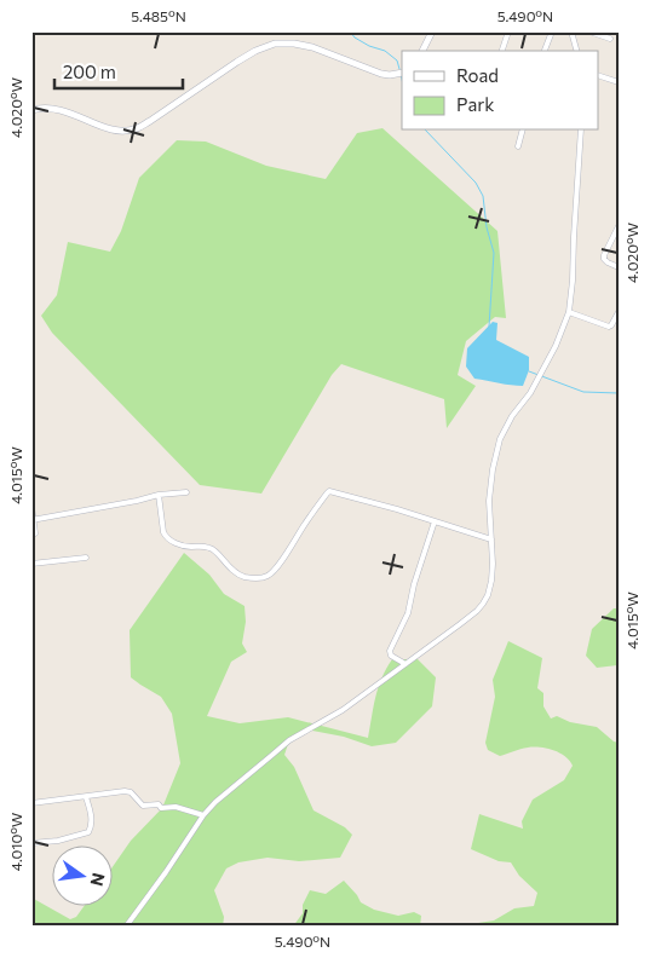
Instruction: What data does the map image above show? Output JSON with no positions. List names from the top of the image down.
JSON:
{
  "legend": ["Road", "Park"],
  "scale_bar": "200 m",
  "north": "right",
  "coordinates": [
    "5.485°N",
    "5.490°N",
    "4.020°W",
    "4.015°W",
    "4.010°W"
  ]
}
